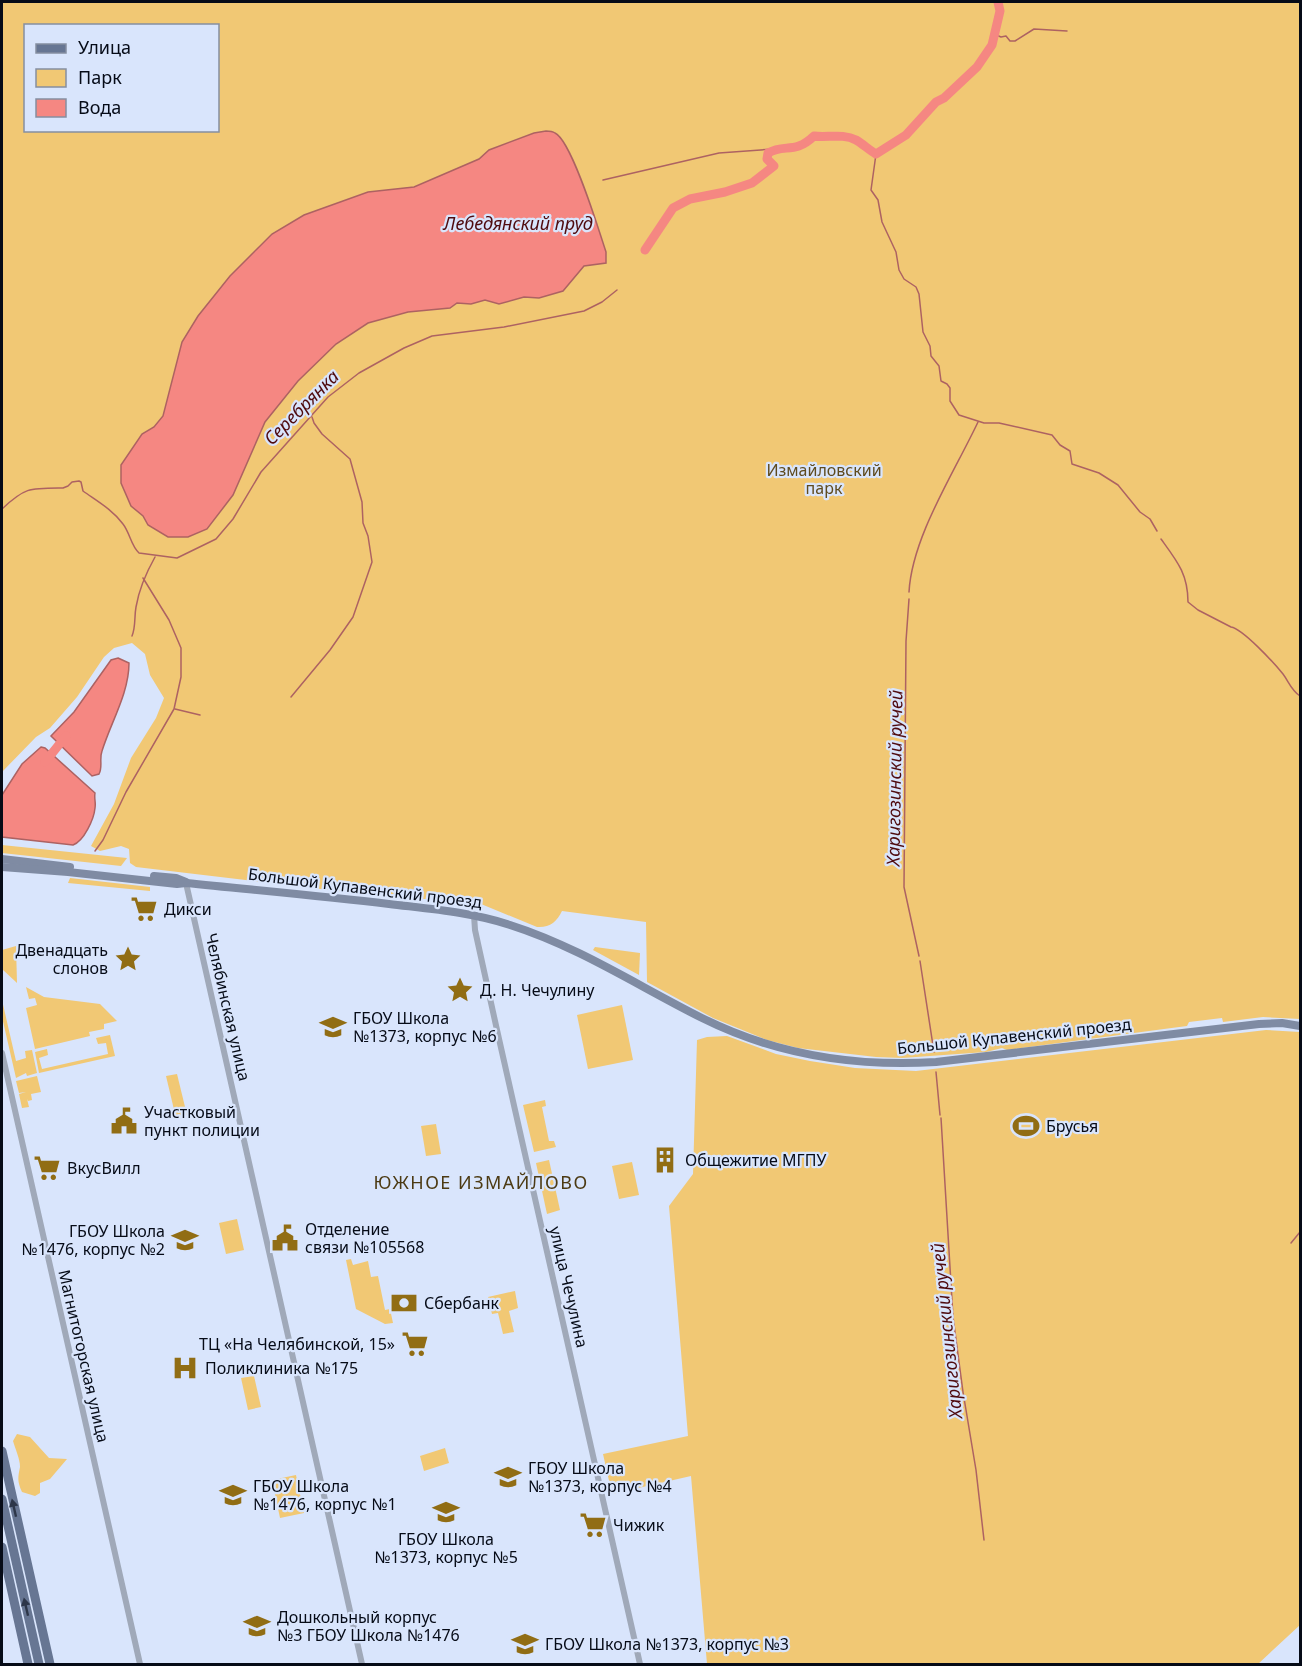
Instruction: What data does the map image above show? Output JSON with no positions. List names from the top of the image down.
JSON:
{
  "streets": {
    "main road": ["Большой Купавенский проезд"],
    "street": ["Челябинская улица", "улица Чечулина", "Магнитогорская улица"]
  },
  "crossings": [
    ["Большой Купавенский проезд", "Челябинская улица"],
    ["Большой Купавенский проезд", "улица Чечулина"]
  ],
  "districts": ["ЮЖНОЕ ИЗМАЙЛОВО"],
  "water": ["Лебедянский пруд", "Серебрянка", "Харигозинский ручей"],
  "parks": ["Измайловский парк"],
  "places": {
    "supermarket": [
      "Дикси",
      "ВкусВилл",
      "ТЦ «На Челябинской, 15»",
      "Чижик"
    ],
    "place": ["Двенадцать слонов", "Д. Н. Чечулину"],
    "school or university": [
      "ГБОУ Школа №1373, корпус №6",
      "ГБОУ Школа №1476, корпус №2",
      "ГБОУ Школа №1373, корпус №4",
      "ГБОУ Школа №1476, корпус №1",
      "ГБОУ Школа №1373, корпус №5",
      "Дошкольный корпус №3 ГБОУ Школа №1476",
      "ГБОУ Школа №1373, корпус №3"
    ],
    "public building": ["Участковый пункт полиции", "Отделение связи №105568"],
    "sports": ["Брусья"],
    "building": ["Общежитие МГПУ"],
    "bank": ["Сбербанк"],
    "hospital": ["Поликлиника №175"]
  },
  "legend": ["Улица", "Парк", "Вода"]
}
